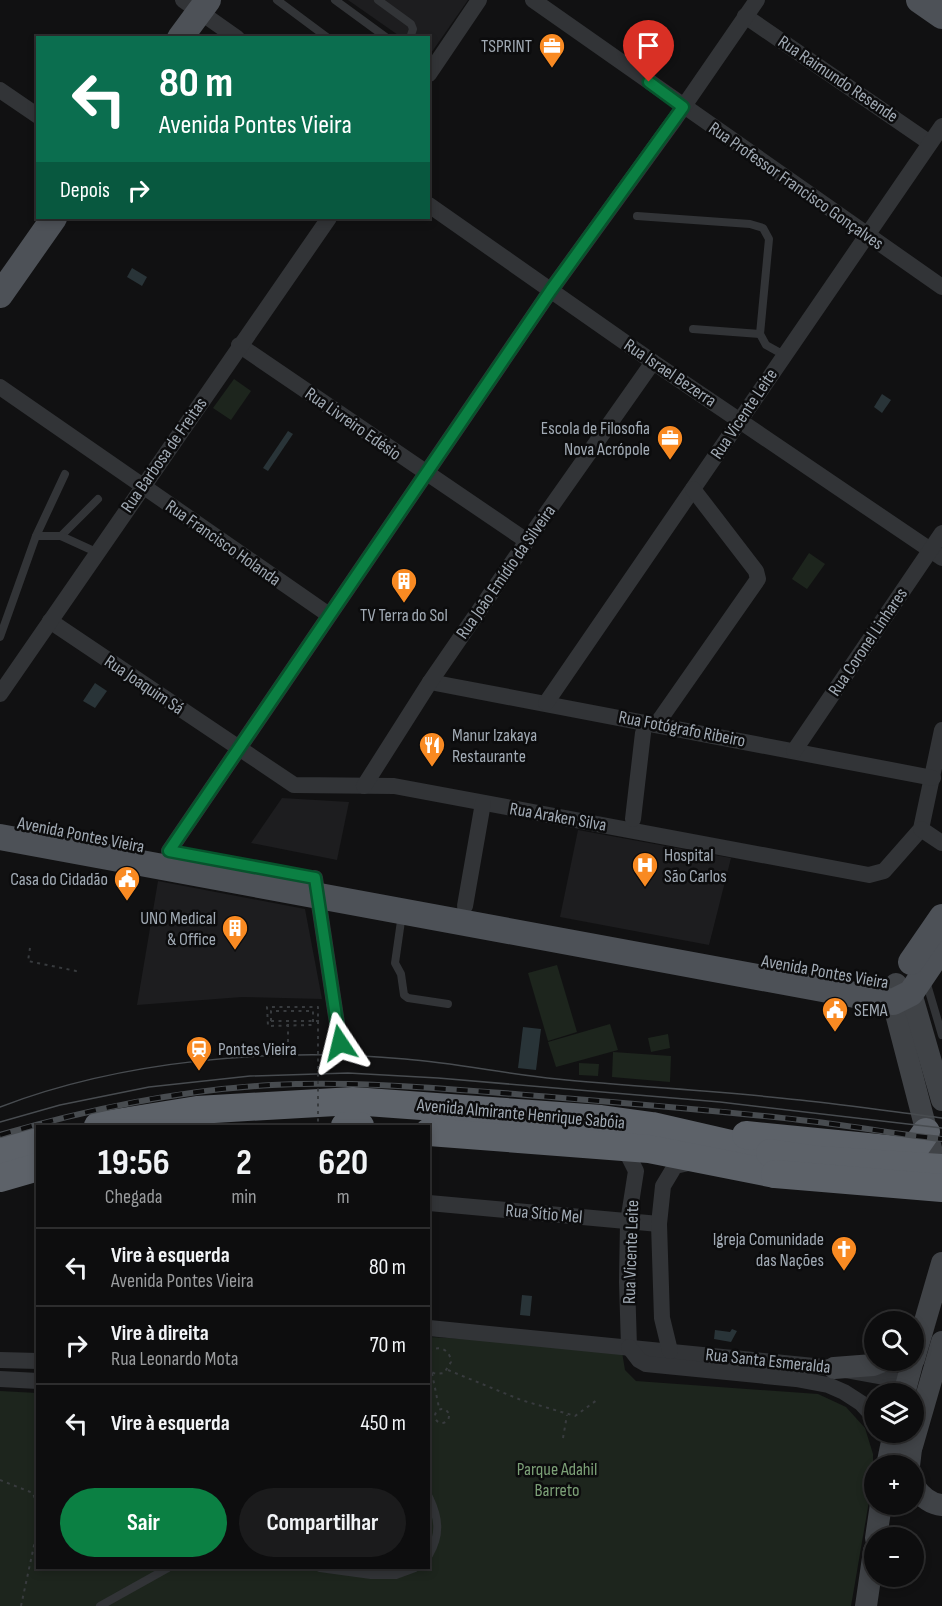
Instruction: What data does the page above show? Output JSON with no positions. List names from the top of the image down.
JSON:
{
  "streets": {
    "highway": ["Avenida Almirante Henrique Sabóia"],
    "main road": ["Avenida Pontes Vieira"],
    "street": [
      "Rua Raimundo Resende",
      "Rua Professor Francisco Gonçalves",
      "Rua Israel Bezerra",
      "Rua Vicente Leite",
      "Rua Livreiro Edésio",
      "Rua Barbosa de Freitas",
      "Rua Francisco Holanda",
      "Rua João Emídio da Silveira",
      "Rua Coronel Linhares",
      "Rua Joaquim Sá",
      "Rua Fotógrafo Ribeiro",
      "Rua Araken Silva",
      "Rua Sítio Mel",
      "Rua Santa Esmeralda"
    ]
  },
  "crossings": [
    ["Rua Raimundo Resende", "Rua Vicente Leite"],
    ["Rua Professor Francisco Gonçalves", "Rua Vicente Leite"],
    ["Rua Israel Bezerra", "Rua Vicente Leite"],
    ["Rua Israel Bezerra", "Rua João Emídio da Silveira"],
    ["Rua Israel Bezerra", "Rua Coronel Linhares"],
    ["Rua Vicente Leite", "Rua Fotógrafo Ribeiro"],
    ["Rua Vicente Leite", "Avenida Almirante Henrique Sabóia"],
    ["Rua Vicente Leite", "Rua Sítio Mel"],
    ["Rua Vicente Leite", "Rua Santa Esmeralda"],
    ["Rua Livreiro Edésio", "Rua Barbosa de Freitas"],
    ["Rua Livreiro Edésio", "Rua João Emídio da Silveira"],
    ["Rua Barbosa de Freitas", "Rua Francisco Holanda"],
    ["Rua Barbosa de Freitas", "Rua Joaquim Sá"],
    ["Rua João Emídio da Silveira", "Rua Fotógrafo Ribeiro"],
    ["Rua João Emídio da Silveira", "Rua Araken Silva"],
    ["Rua Coronel Linhares", "Rua Fotógrafo Ribeiro"],
    ["Rua Joaquim Sá", "Rua Araken Silva"]
  ],
  "parks": ["Parque Adahil Barreto"],
  "places": {
    "office": ["TSPRINT", "Escola de Filosofia Nova Acrópole"],
    "building": ["TV Terra do Sol", "UNO Medical & Office"],
    "restaurant": ["Manur Izakaya Restaurante"],
    "hospital": ["Hospital São Carlos"],
    "public building": ["Casa do Cidadão", "SEMA"],
    "station": ["Pontes Vieira"],
    "church": ["Igreja Comunidade das Nações"]
  },
  "page": {
    "turn": ["80 m", "Avenida Pontes Vieira"],
    "then": "Depois",
    "eta": [
      "19:56",
      "Chegada",
      "2",
      "min",
      "620",
      "m"
    ],
    "list": [
      {
        "name": "Vire à esquerda",
        "note": "Avenida Pontes Vieira",
        "value": "80 m"
      },
      {
        "name": "Vire à direita",
        "note": "Rua Leonardo Mota",
        "value": "70 m"
      },
      {
        "name": "Vire à esquerda",
        "value": "450 m"
      }
    ],
    "map_buttons": ["+", "−"],
    "buttons": ["Sair", "Compartilhar"]
  }
}
